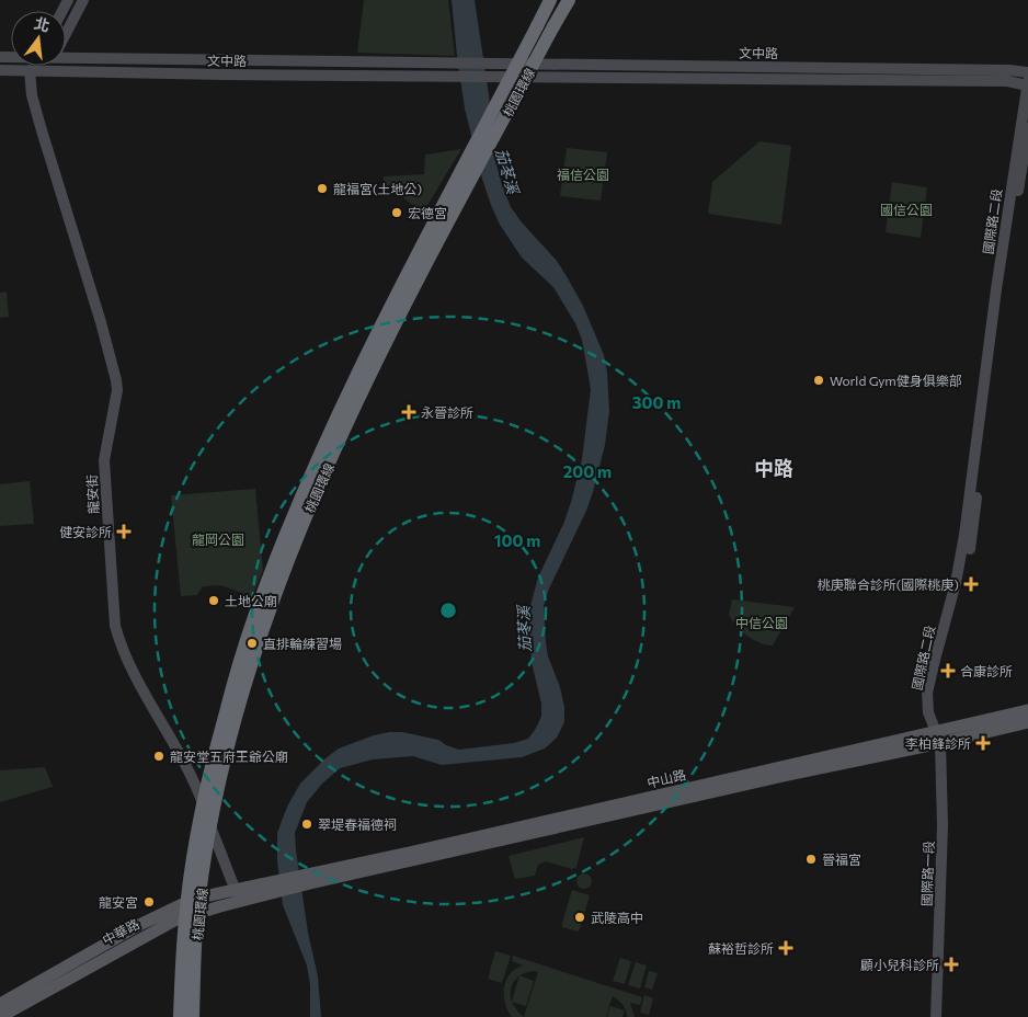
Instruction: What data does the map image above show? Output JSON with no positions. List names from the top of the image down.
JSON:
{
  "streets": {
    "highway": ["桃園環線"],
    "main road": ["中山路", "中華路"],
    "street": [
      "文中路",
      "國際路二段",
      "龍安街",
      "國際路一段"
    ]
  },
  "crossings": [
    ["文中路", "國際路二段"],
    ["文中路", "龍安街"],
    ["國際路二段", "中山路"],
    ["國際路二段", "國際路一段"],
    ["龍安街", "中華路"],
    ["中山路", "國際路一段"],
    ["中山路", "中華路"]
  ],
  "districts": ["中路"],
  "water": ["茄苳溪"],
  "parks": [
    "福信公園",
    "國信公園",
    "龍岡公園",
    "中信公園"
  ],
  "places": {
    "other": [
      "龍福宮(土地公)",
      "宏德宮",
      "World Gym健身俱樂部",
      "土地公廟",
      "直排輪練習場",
      "龍安堂五府王爺公廟",
      "翠堤春福德祠",
      "晉福宮",
      "龍安宮",
      "武陵高中"
    ],
    "health": [
      "永晉診所",
      "健安診所",
      "桃庚聯合診所(國際桃庚)",
      "合康診所",
      "李柏鋒診所",
      "蘇裕哲診所",
      "顧小兒科診所"
    ]
  },
  "north": "top",
  "rings": ["300 m", "200 m", "100 m"]
}
